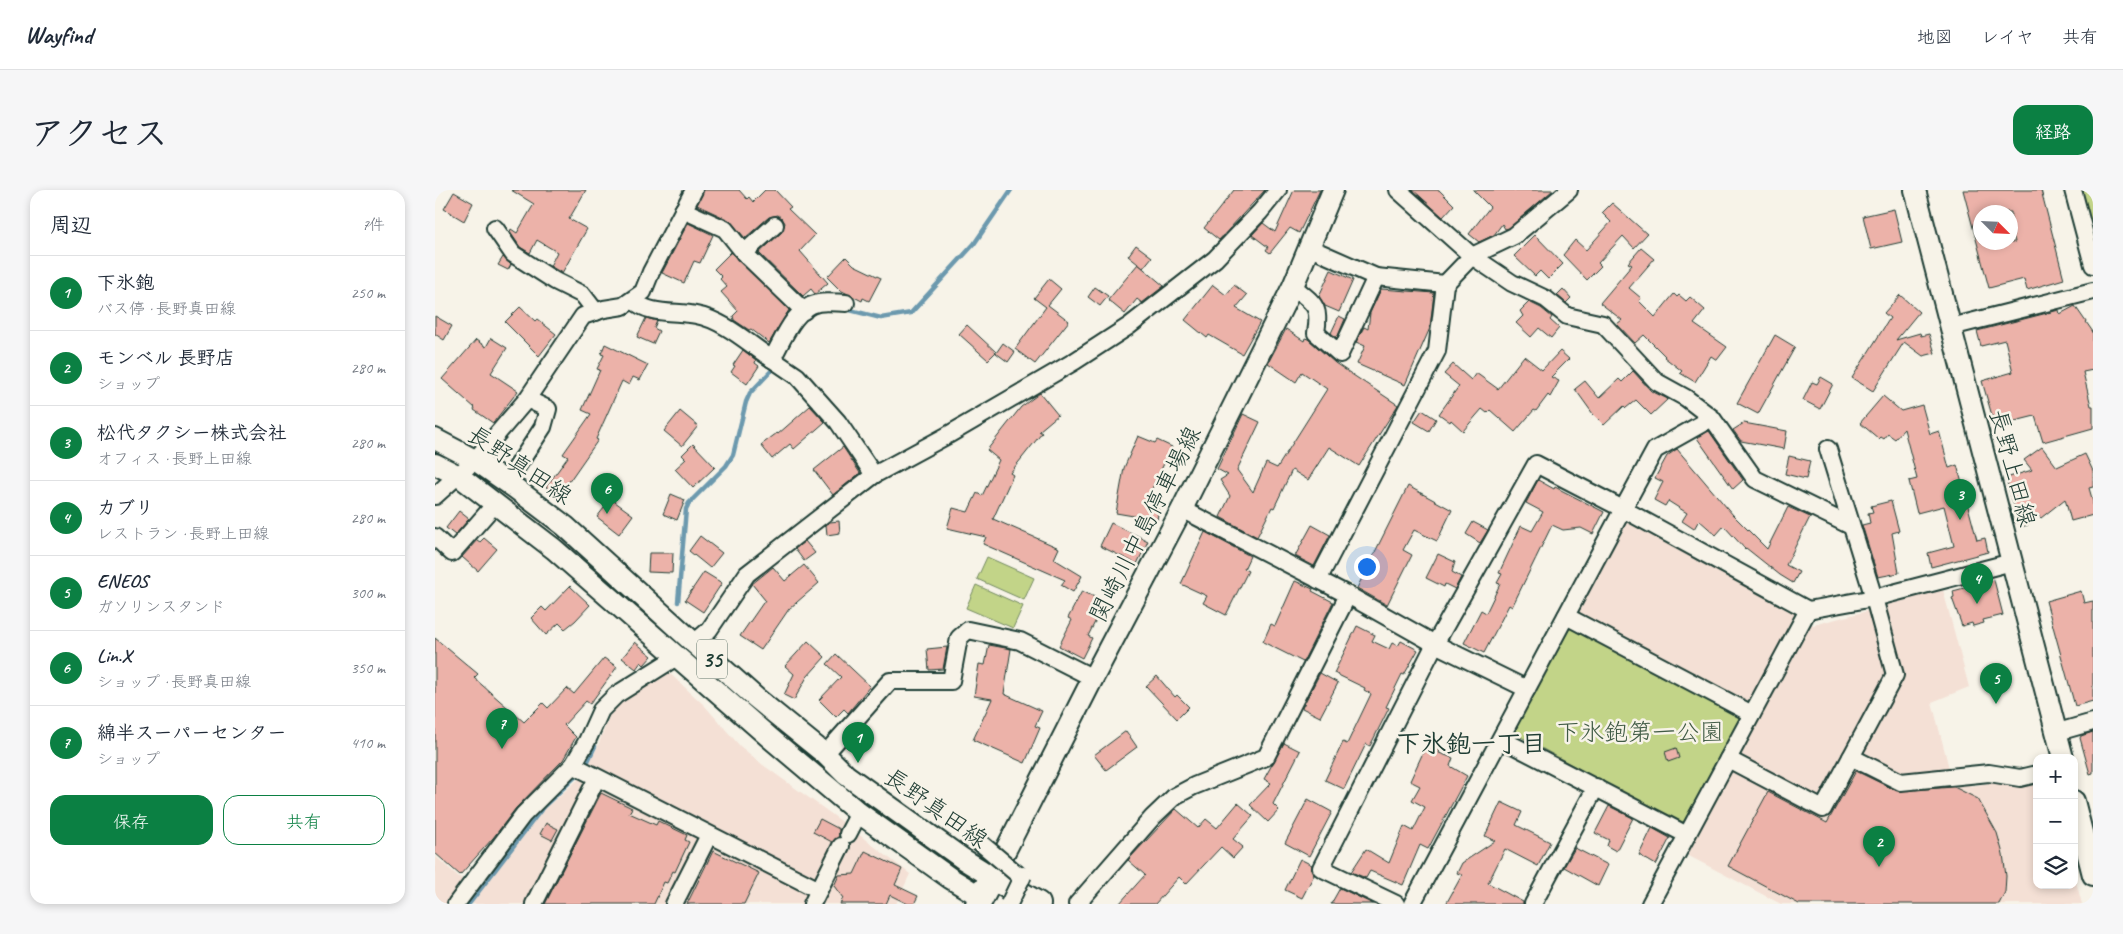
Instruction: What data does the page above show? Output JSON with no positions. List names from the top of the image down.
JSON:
{
  "streets": {
    "main road": [
      "長野真田線",
      "長野上田線",
      "関崎川中島停車場線",
      "35"
    ]
  },
  "crossings": [
    ["長野真田線", "関崎川中島停車場線"]
  ],
  "districts": ["下氷鉋一丁目"],
  "parks": ["下氷鉋第一公園"],
  "north": "bottom right",
  "page": {
    "header": "Wayfind",
    "nav": ["地図", "レイヤ", "共有"],
    "title": "アクセス",
    "buttons": [
      "経路",
      ["保存", "共有"]
    ],
    "heading": ["周辺", "7件"],
    "list": [
      {
        "mark": "1",
        "name": "下氷鉋",
        "note": "バス停 · 長野真田線",
        "value": "250 m"
      },
      {
        "mark": "2",
        "name": "モンベル 長野店",
        "note": "ショップ",
        "value": "280 m"
      },
      {
        "mark": "3",
        "name": "松代タクシー株式会社",
        "note": "オフィス · 長野上田線",
        "value": "280 m"
      },
      {
        "mark": "4",
        "name": "カブリ",
        "note": "レストラン · 長野上田線",
        "value": "280 m"
      },
      {
        "mark": "5",
        "name": "ENEOS",
        "note": "ガソリンスタンド",
        "value": "300 m"
      },
      {
        "mark": "6",
        "name": "Lin.X",
        "note": "ショップ · 長野真田線",
        "value": "350 m"
      },
      {
        "mark": "7",
        "name": "綿半スーパーセンター",
        "note": "ショップ",
        "value": "410 m"
      }
    ],
    "pins": [
      "6",
      "3",
      "4",
      "5",
      "7",
      "1",
      "2"
    ],
    "map_buttons": ["+", "−"]
  }
}
